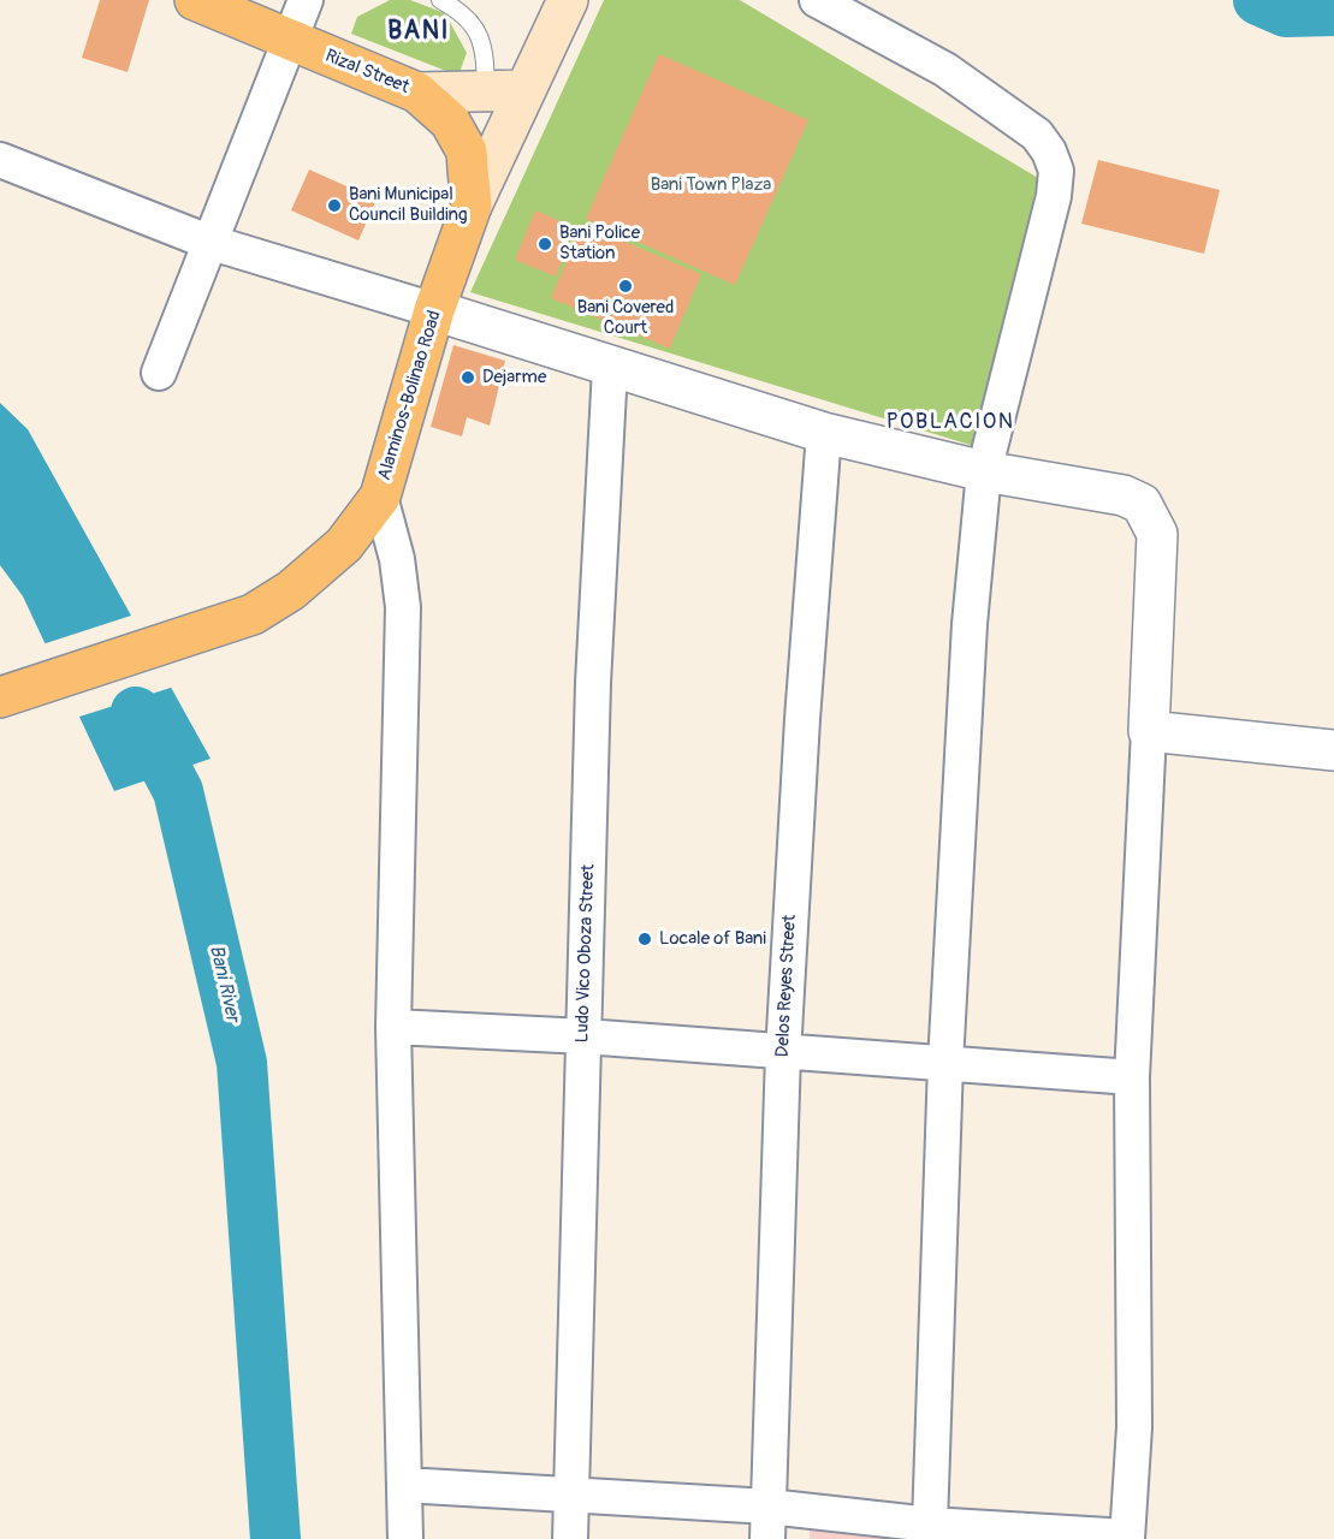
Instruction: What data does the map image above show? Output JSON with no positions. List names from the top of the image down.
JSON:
{
  "streets": {
    "main road": ["Rizal Street", "Alaminos-Bolinao Road"],
    "street": ["Ludo Vico Oboza Street", "Delos Reyes Street"]
  },
  "crossings": [
    ["Rizal Street", "Alaminos-Bolinao Road"]
  ],
  "districts": ["BANI", "POBLACION"],
  "water": ["Bani River"],
  "parks": ["Bani Town Plaza"],
  "places": [
    "Bani Municipal Council Building",
    "Bani Police Station",
    "Bani Covered Court",
    "Dejarme",
    "Locale of Bani"
  ]
}
